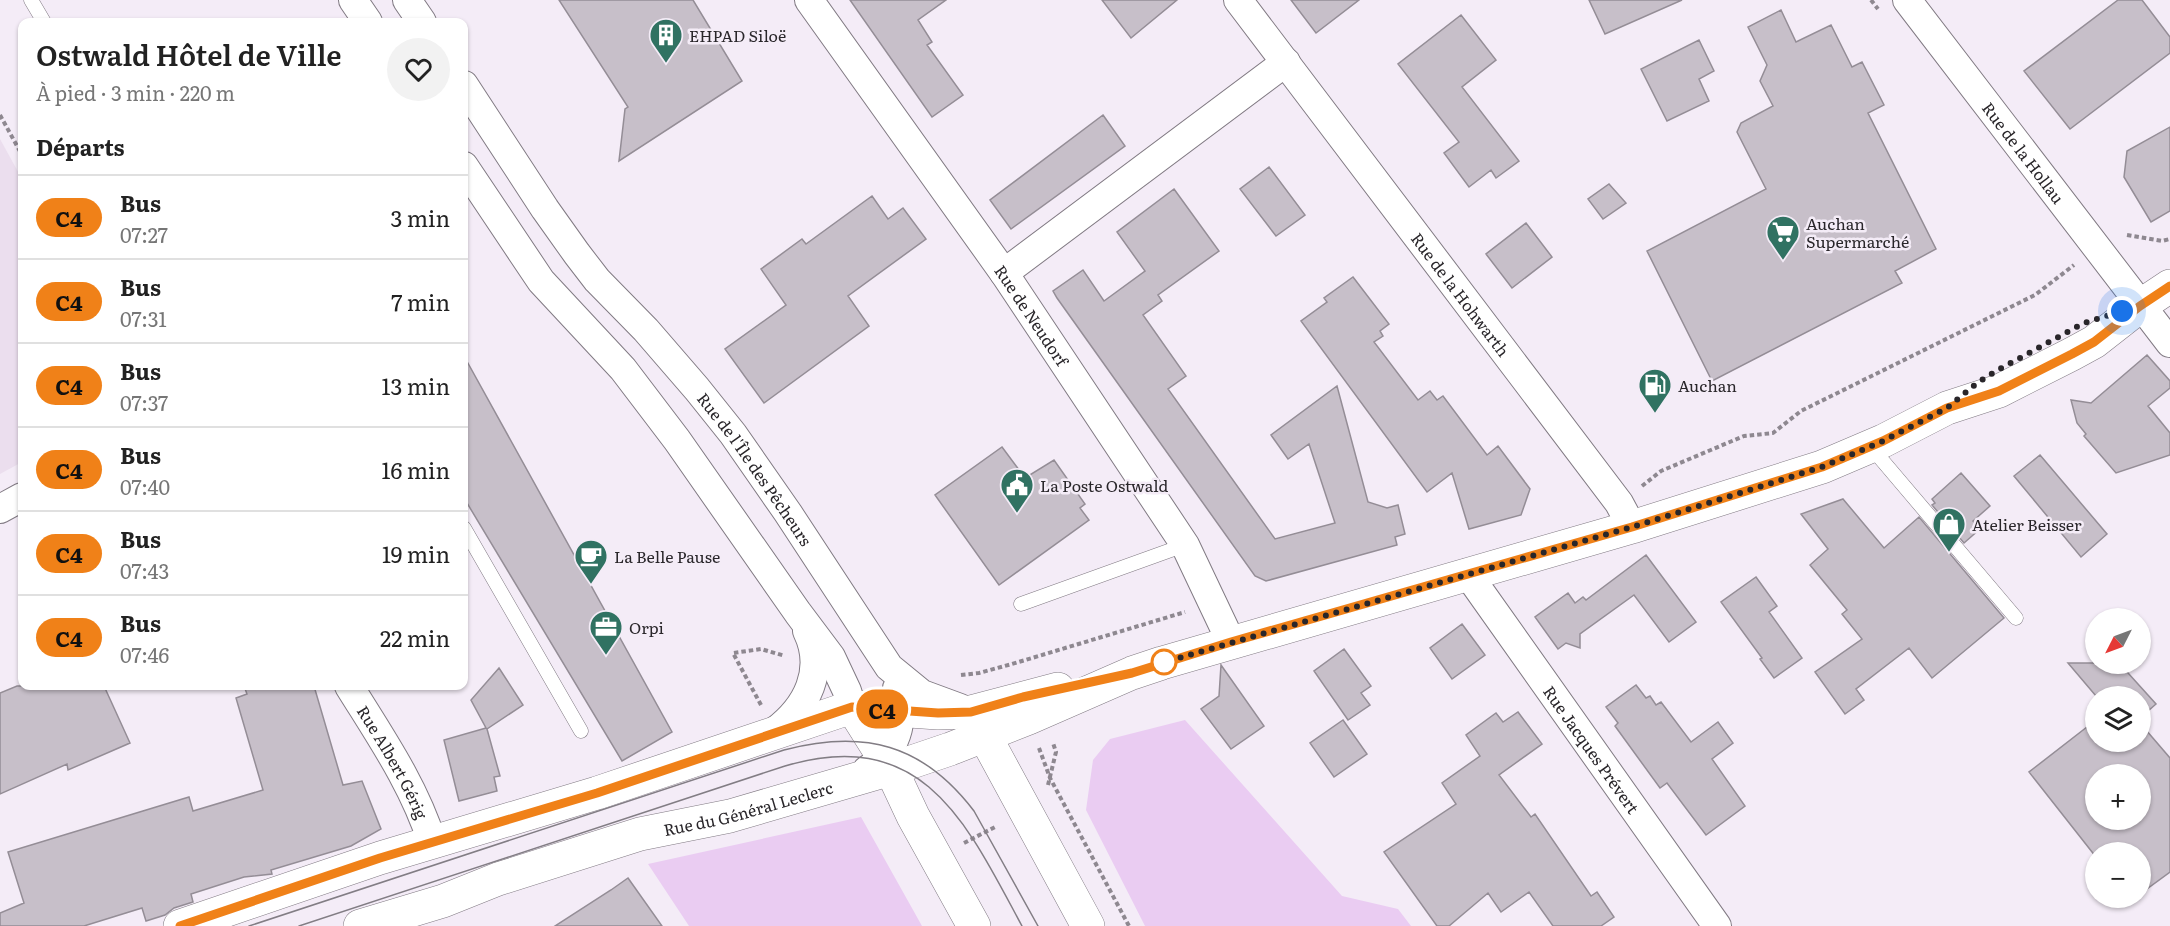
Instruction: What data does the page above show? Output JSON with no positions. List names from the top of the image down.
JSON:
{
  "streets": {
    "main road": ["Rue du Général Leclerc"],
    "street": [
      "Rue de la Hollau",
      "Rue de la Hohwarth",
      "Rue de Neudorf",
      "Rue de l'Île des Pêcheurs",
      "Rue Jacques Prévert",
      "Rue Albert Gérig"
    ]
  },
  "crossings": [
    ["Rue de la Hollau", "Rue du Général Leclerc"],
    ["Rue de la Hohwarth", "Rue du Général Leclerc"],
    ["Rue de Neudorf", "Rue du Général Leclerc"],
    ["Rue de l'Île des Pêcheurs", "Rue du Général Leclerc"],
    ["Rue Jacques Prévert", "Rue du Général Leclerc"],
    ["Rue Albert Gérig", "Rue du Général Leclerc"]
  ],
  "places": {
    "building": ["EHPAD Siloë"],
    "supermarket": ["Auchan Supermarché"],
    "fuel station": ["Auchan"],
    "public building": ["La Poste Ostwald"],
    "shop": ["Atelier Beisser"],
    "cafe": ["La Belle Pause"],
    "office": ["Orpi"]
  },
  "lines": ["bus line C4"],
  "north": "bottom left",
  "page": {
    "on_map": "C4",
    "heading": [
      ["Ostwald Hôtel de Ville", "À pied · 3 min · 220 m"],
      "Départs"
    ],
    "list": [
      {
        "mark": "C4",
        "name": "Bus",
        "note": "07:27",
        "value": "3 min"
      },
      {
        "mark": "C4",
        "name": "Bus",
        "note": "07:31",
        "value": "7 min"
      },
      {
        "mark": "C4",
        "name": "Bus",
        "note": "07:37",
        "value": "13 min"
      },
      {
        "mark": "C4",
        "name": "Bus",
        "note": "07:40",
        "value": "16 min"
      },
      {
        "mark": "C4",
        "name": "Bus",
        "note": "07:43",
        "value": "19 min"
      },
      {
        "mark": "C4",
        "name": "Bus",
        "note": "07:46",
        "value": "22 min"
      }
    ],
    "map_buttons": ["+", "−"]
  }
}
